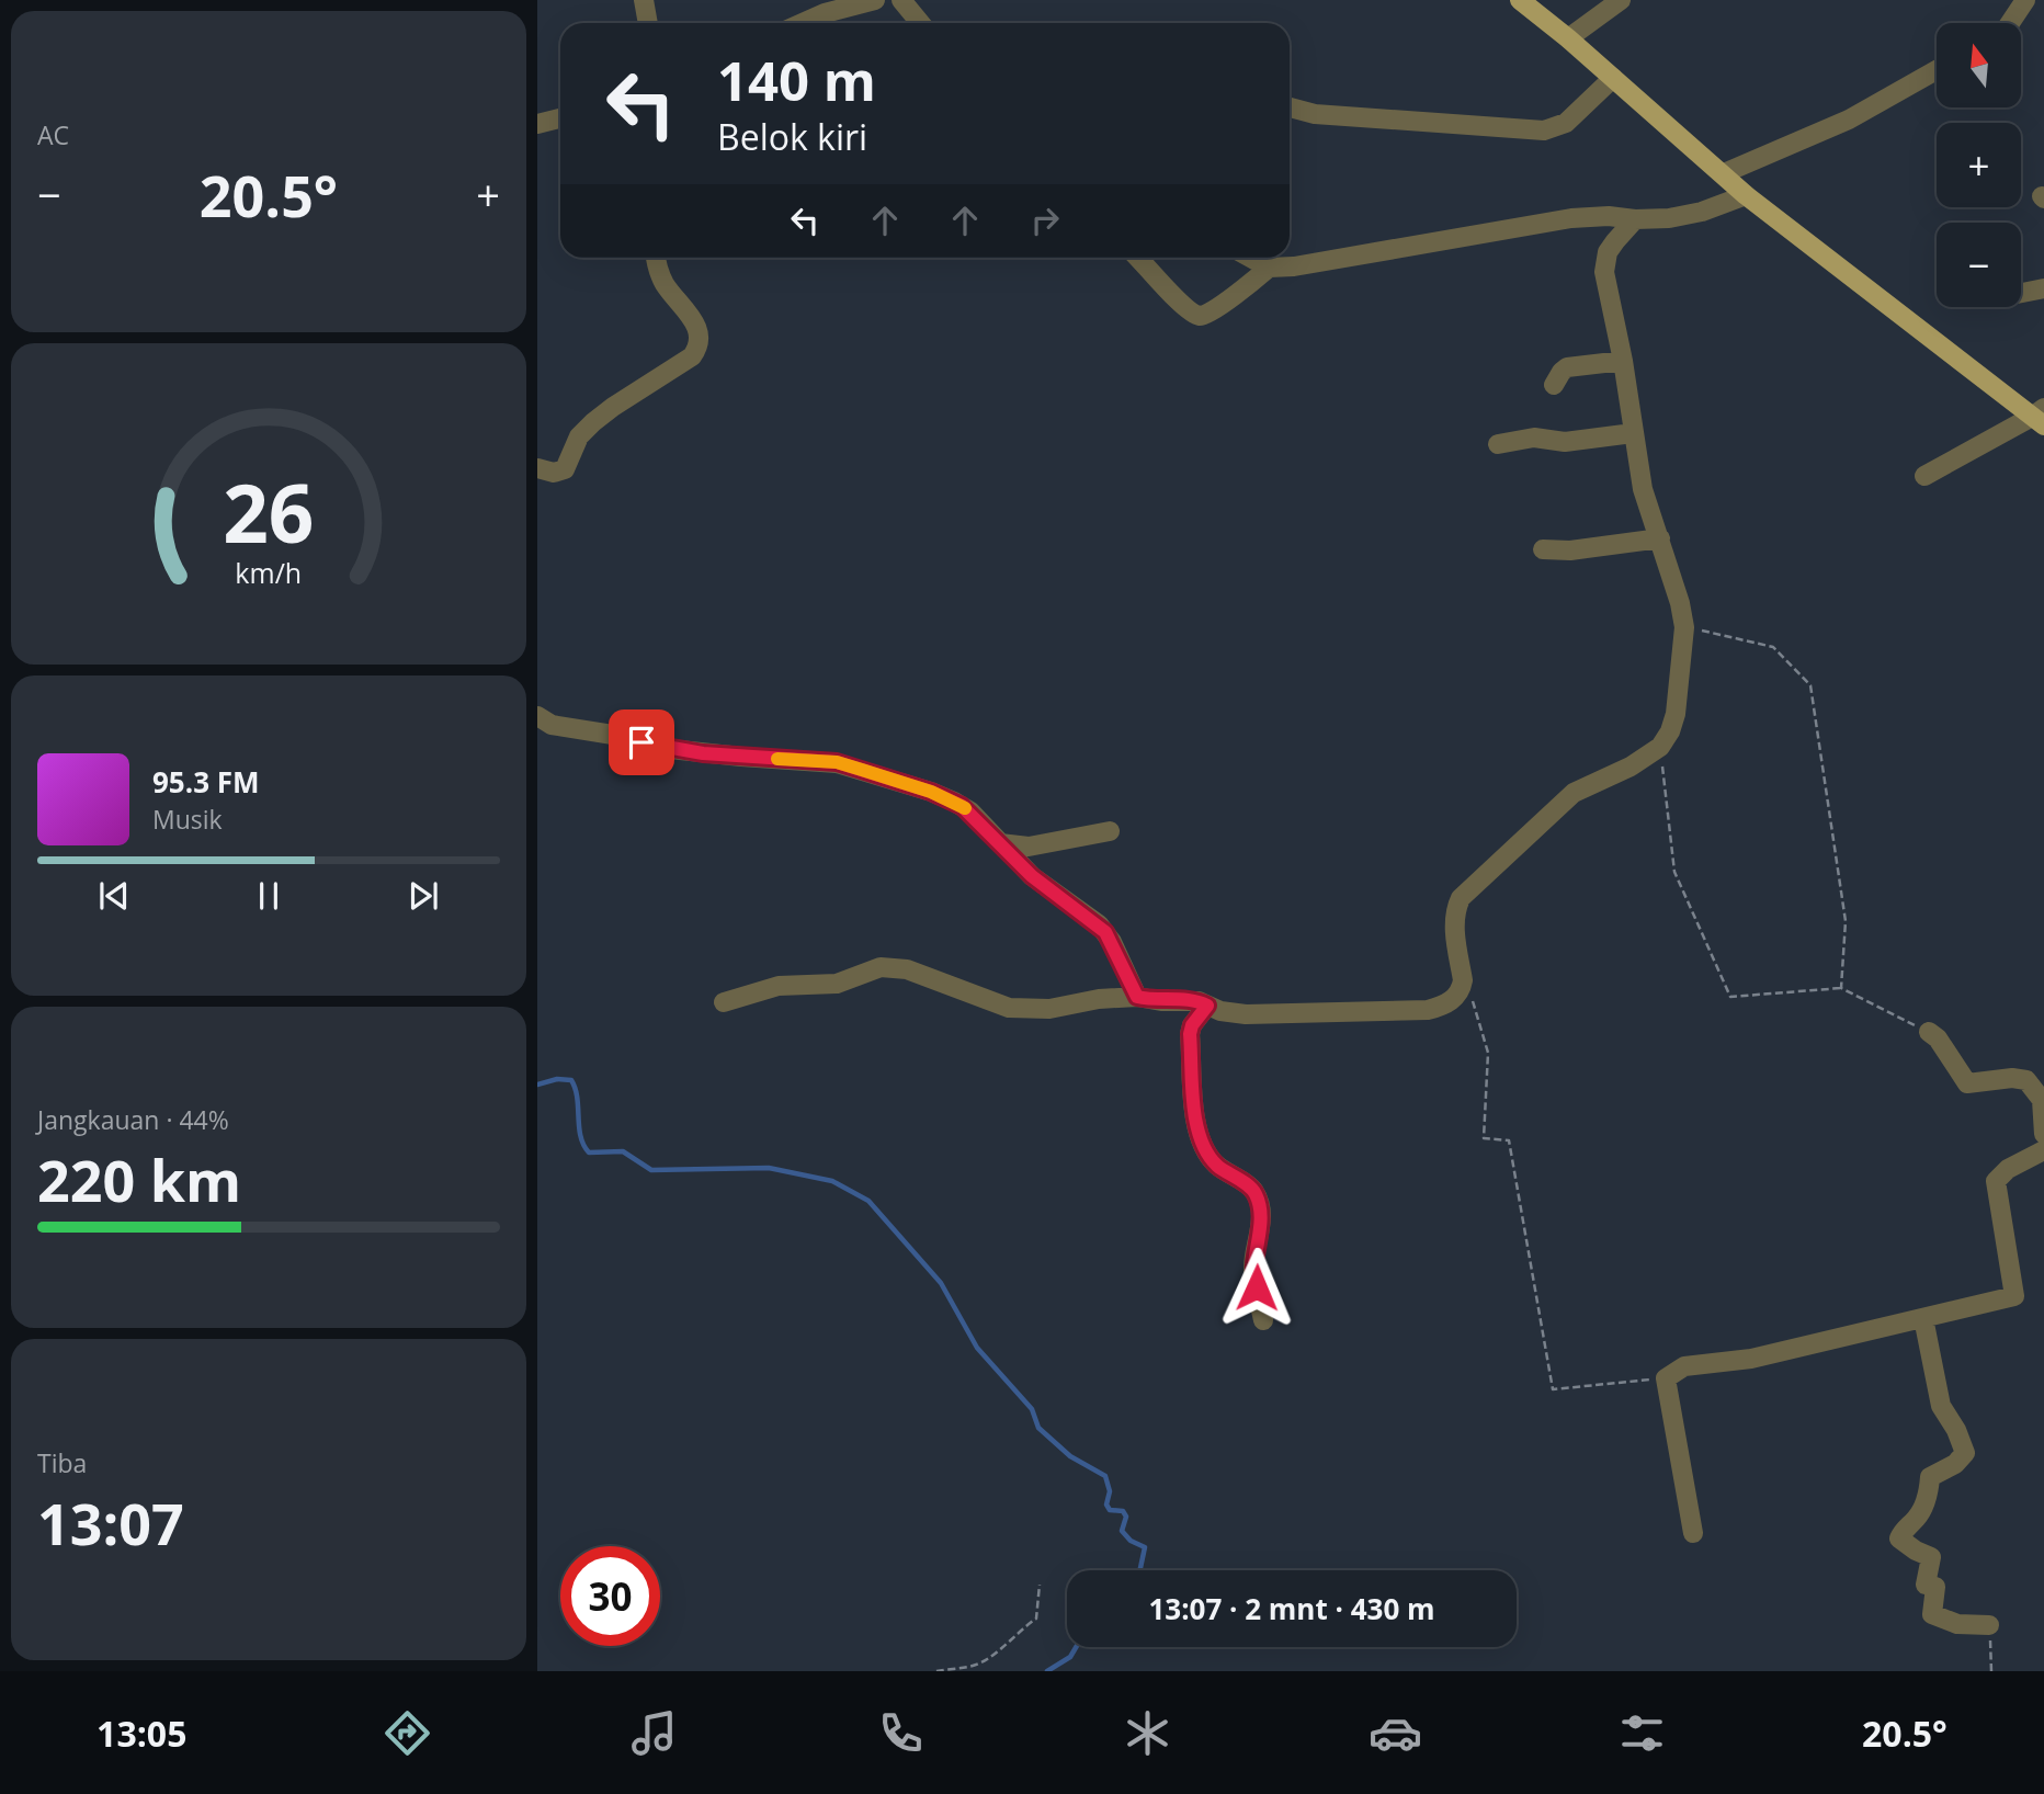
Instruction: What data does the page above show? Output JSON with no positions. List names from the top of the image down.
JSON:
{
  "north": "top",
  "page": {
    "tile": [
      "AC",
      ["Jangkauan · 44%", "220 km"],
      ["Tiba", "13:07"]
    ],
    "map_buttons": ["+", "−"],
    "turn": ["140 m", "Belok kiri"],
    "heat": ["−", "20.5°", "+"],
    "song": ["95.3 FM", "Musik"],
    "limit": "30",
    "trip": "13:07 · 2 mnt · 430 m",
    "tabs": ["13:05", "20.5°"],
    "gauge": ["26", "km/h"]
  }
}
